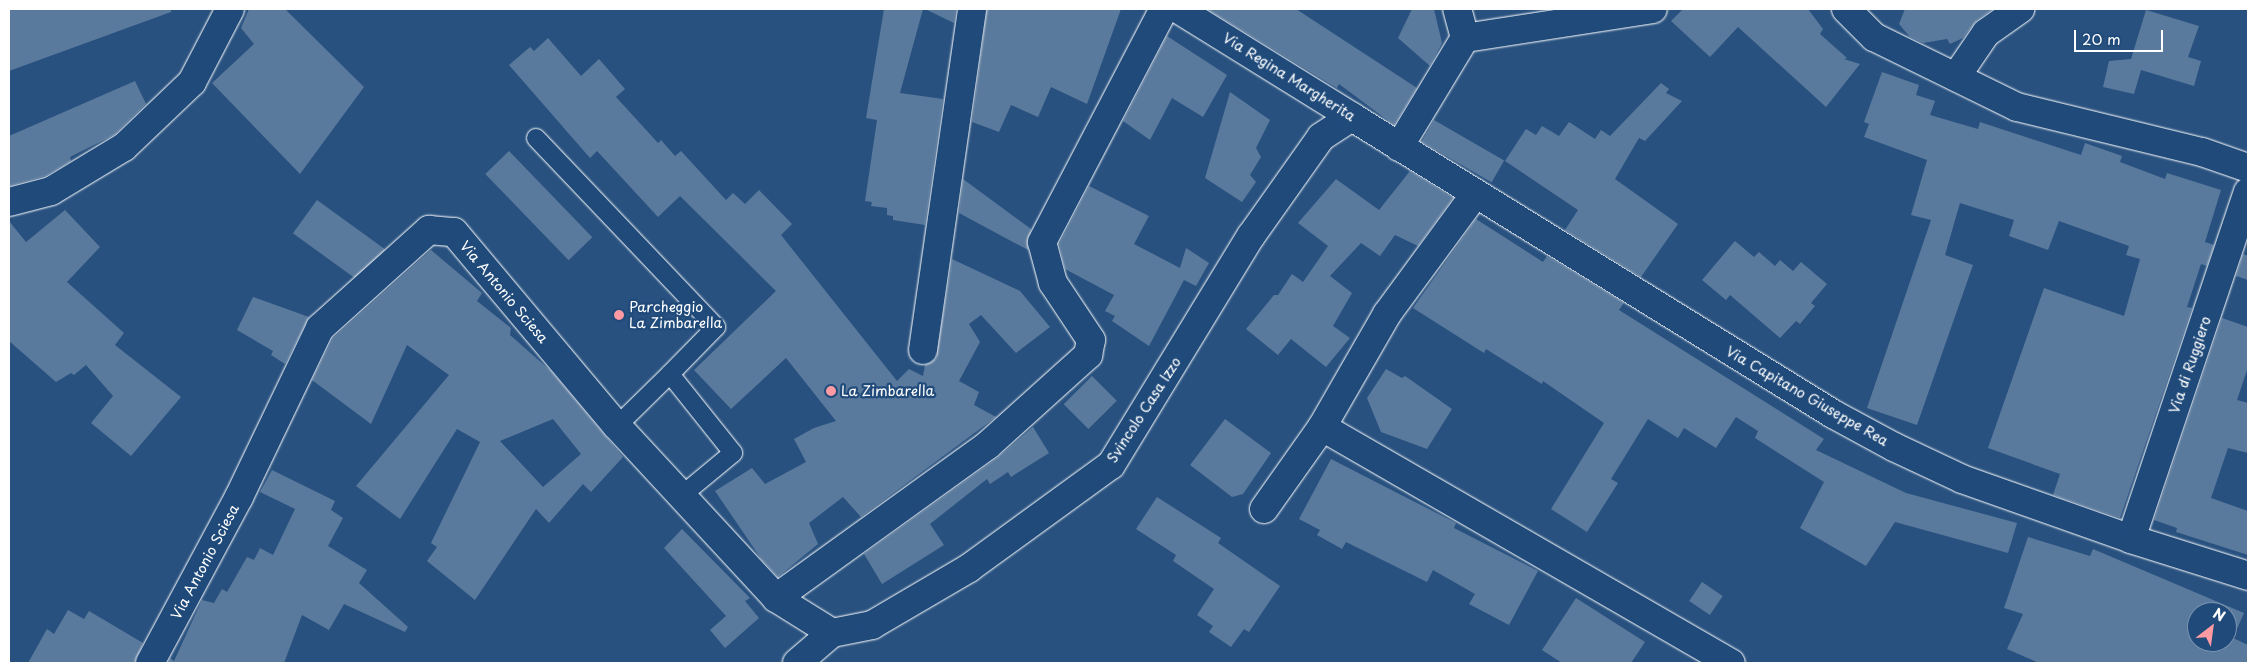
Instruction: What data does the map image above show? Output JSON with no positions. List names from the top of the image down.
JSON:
{
  "streets": {
    "street": [
      "Via Regina Margherita",
      "Via Antonio Sciesa",
      "Via di Ruggiero",
      "Via Capitano Giuseppe Rea",
      "Svincolo Casa Izzo"
    ]
  },
  "crossings": [
    ["Via Regina Margherita", "Via Capitano Giuseppe Rea"],
    ["Via Regina Margherita", "Svincolo Casa Izzo"],
    ["Via Antonio Sciesa", "Svincolo Casa Izzo"],
    ["Via di Ruggiero", "Via Capitano Giuseppe Rea"]
  ],
  "places": ["Parcheggio La Zimbarella", "La Zimbarella"],
  "scale_bar": "20 m",
  "north": "top right"
}
